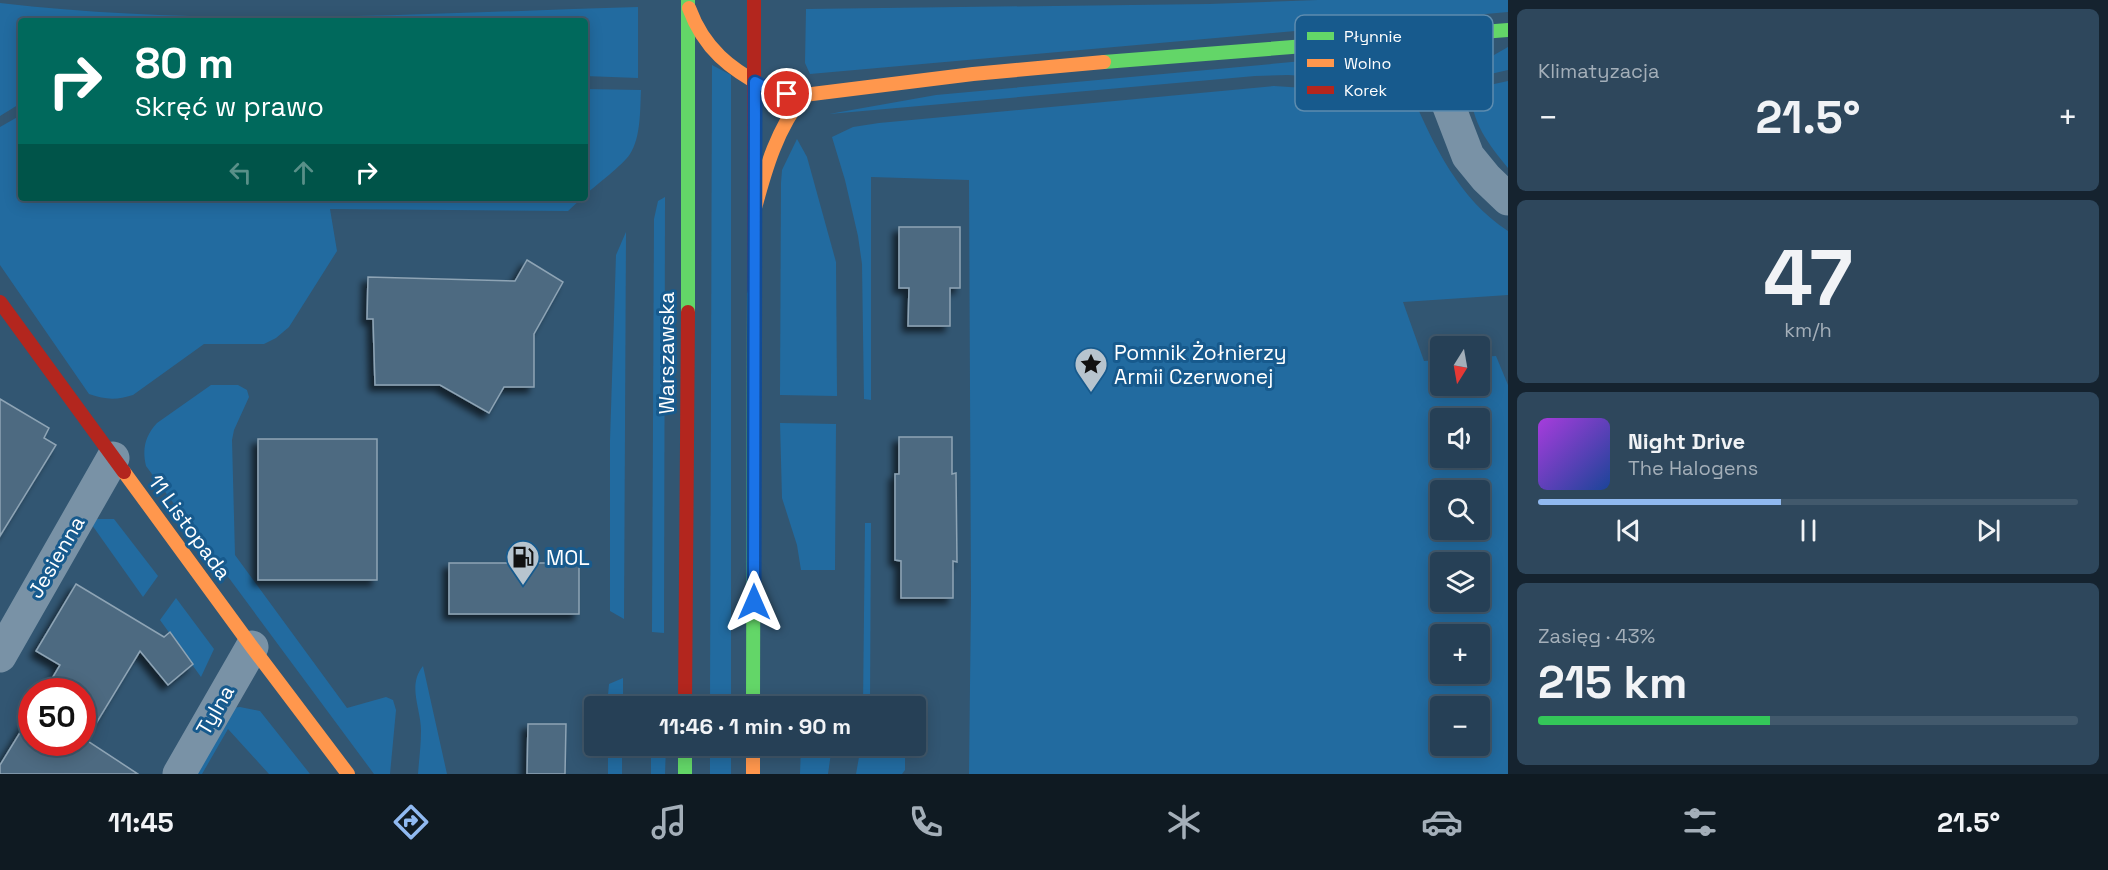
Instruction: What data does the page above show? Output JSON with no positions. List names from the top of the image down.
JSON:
{
  "streets": {
    "main road": ["Warszawska", "11 Listopada"],
    "street": ["Jesienna", "Tylna"]
  },
  "crossings": [
    ["11 Listopada", "Jesienna"],
    ["11 Listopada", "Tylna"]
  ],
  "places": {
    "place": ["Pomnik Żołnierzy Armii Czerwonej"],
    "fuel station": ["MOL"]
  },
  "legend": ["Płynnie", "Wolno", "Korek"],
  "north": "bottom",
  "page": {
    "tile": [
      "Klimatyzacja",
      ["47", "km/h"],
      ["Zasięg · 43%", "215 km"]
    ],
    "turn": ["80 m", "Skręć w prawo"],
    "heat": ["−", "21.5°", "+"],
    "map_buttons": ["+", "−"],
    "song": ["Night Drive", "The Halogens"],
    "limit": "50",
    "trip": "11:46 · 1 min · 90 m",
    "tabs": ["11:45", "21.5°"]
  }
}
